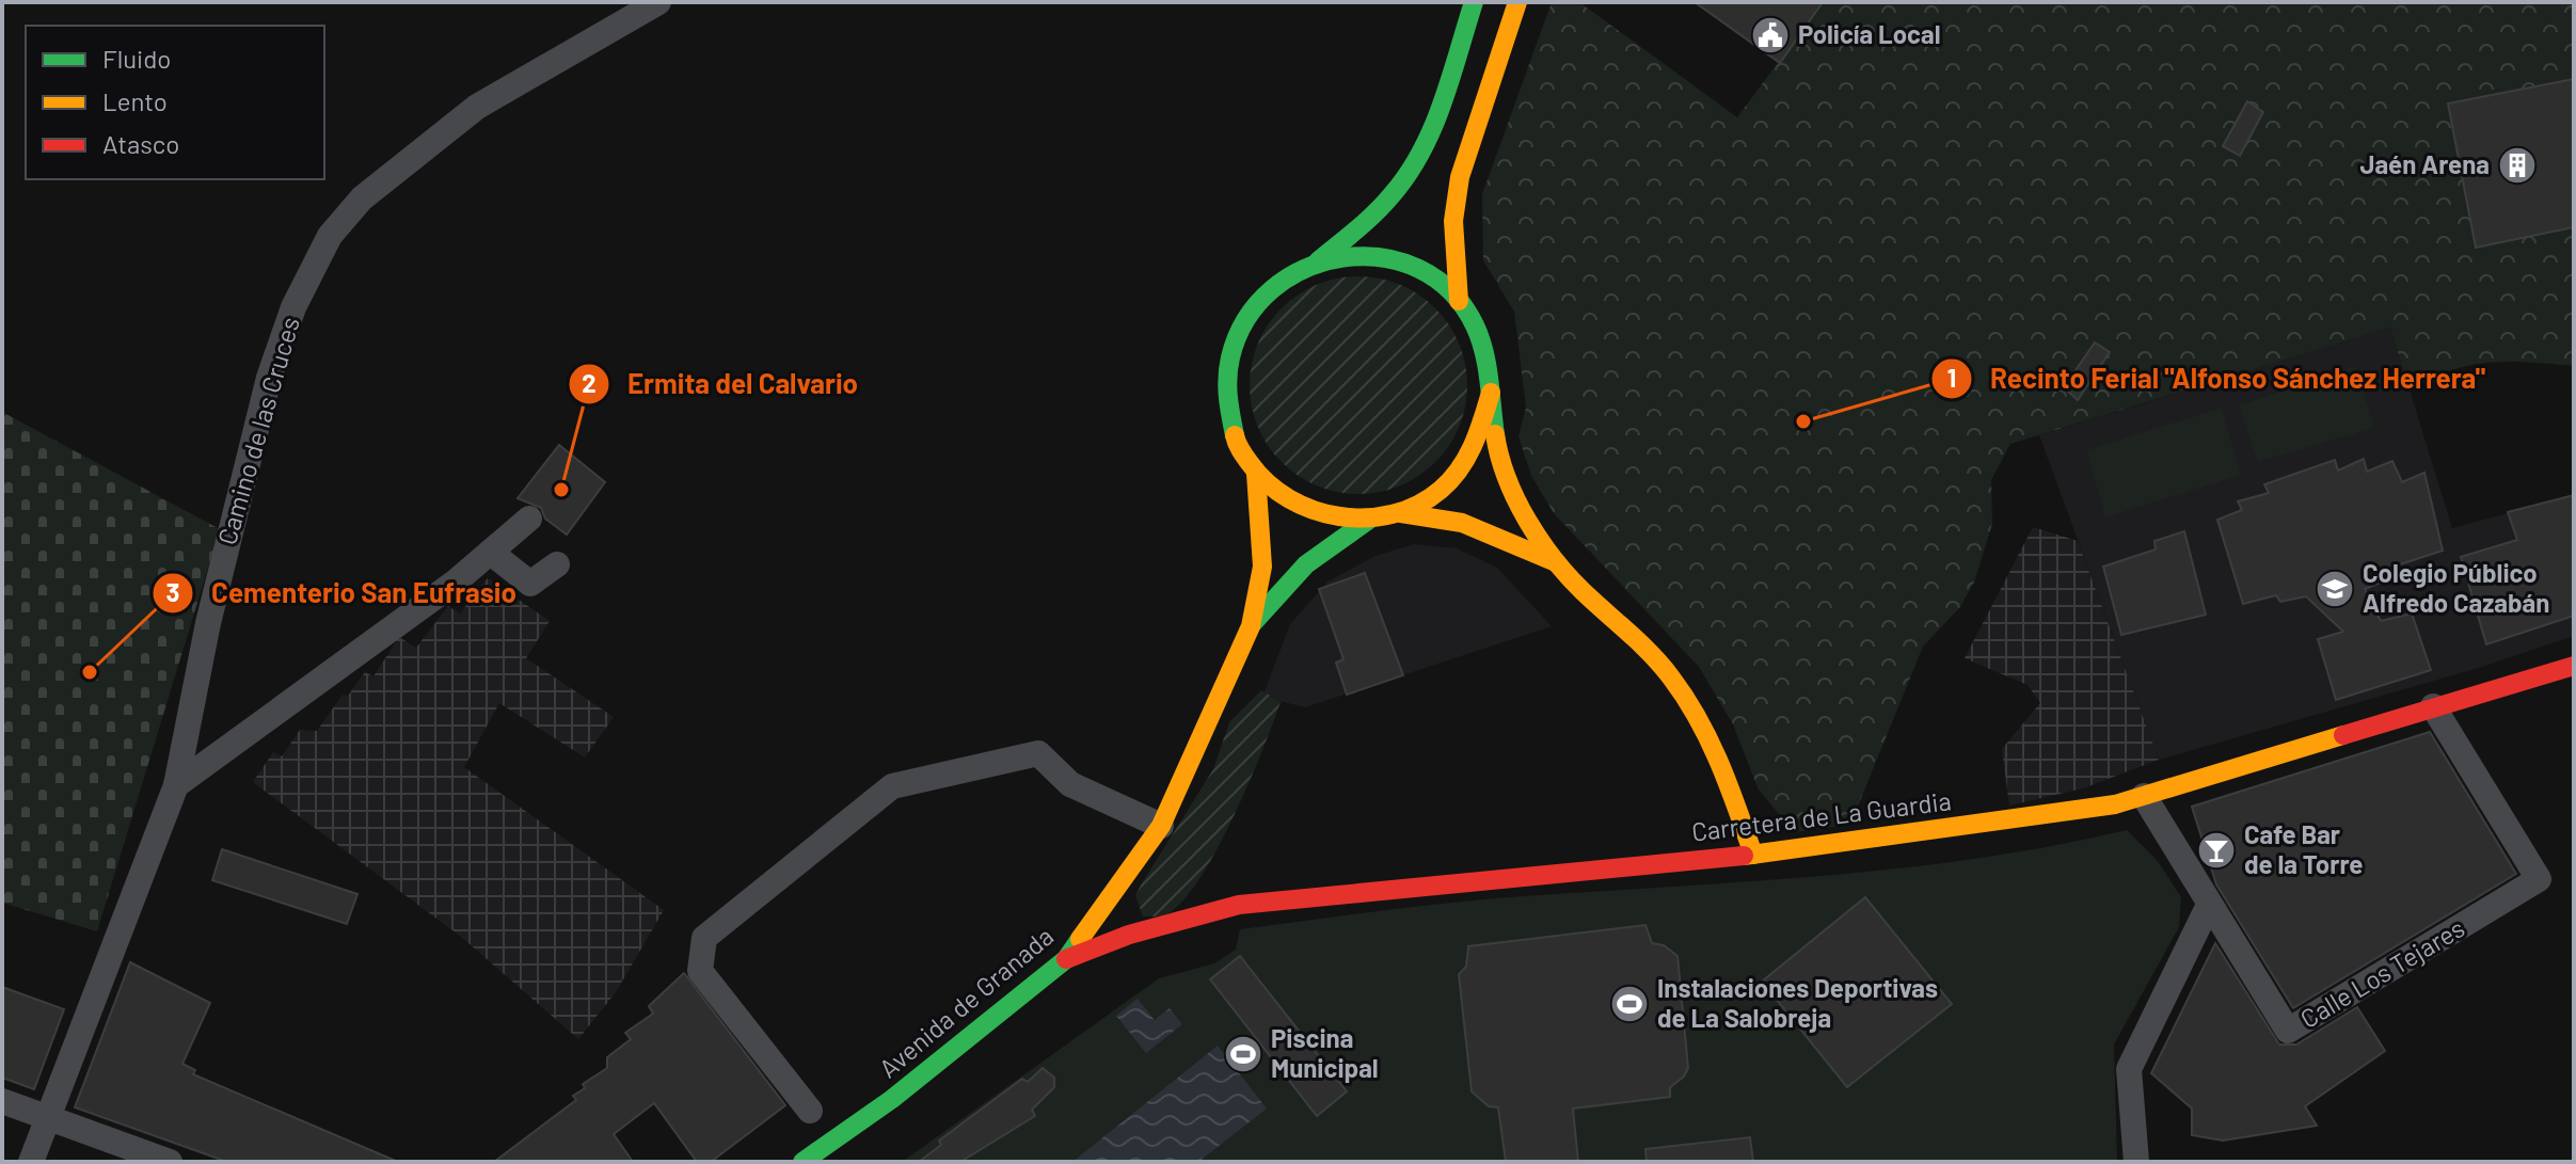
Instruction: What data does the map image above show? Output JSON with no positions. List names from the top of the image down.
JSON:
{
  "streets": {
    "street": [
      "Camino de las Cruces",
      "Carretera de La Guardia",
      "Calle Los Tejares",
      "Avenida de Granada"
    ]
  },
  "crossings": [
    ["Carretera de La Guardia", "Calle Los Tejares"],
    ["Carretera de La Guardia", "Avenida de Granada"]
  ],
  "places": {
    "public building": ["Policía Local"],
    "building": ["Jaén Arena"],
    "other": ["Recinto Ferial \"Alfonso Sánchez Herrera\"", "Ermita del Calvario", "Cementerio San Eufrasio"],
    "school or university": ["Colegio Público Alfredo Cazabán"],
    "bar": ["Cafe Bar de la Torre"],
    "sports": ["Instalaciones Deportivas de La Salobreja", "Piscina Municipal"]
  },
  "legend": ["Fluido", "Lento", "Atasco"]
}
